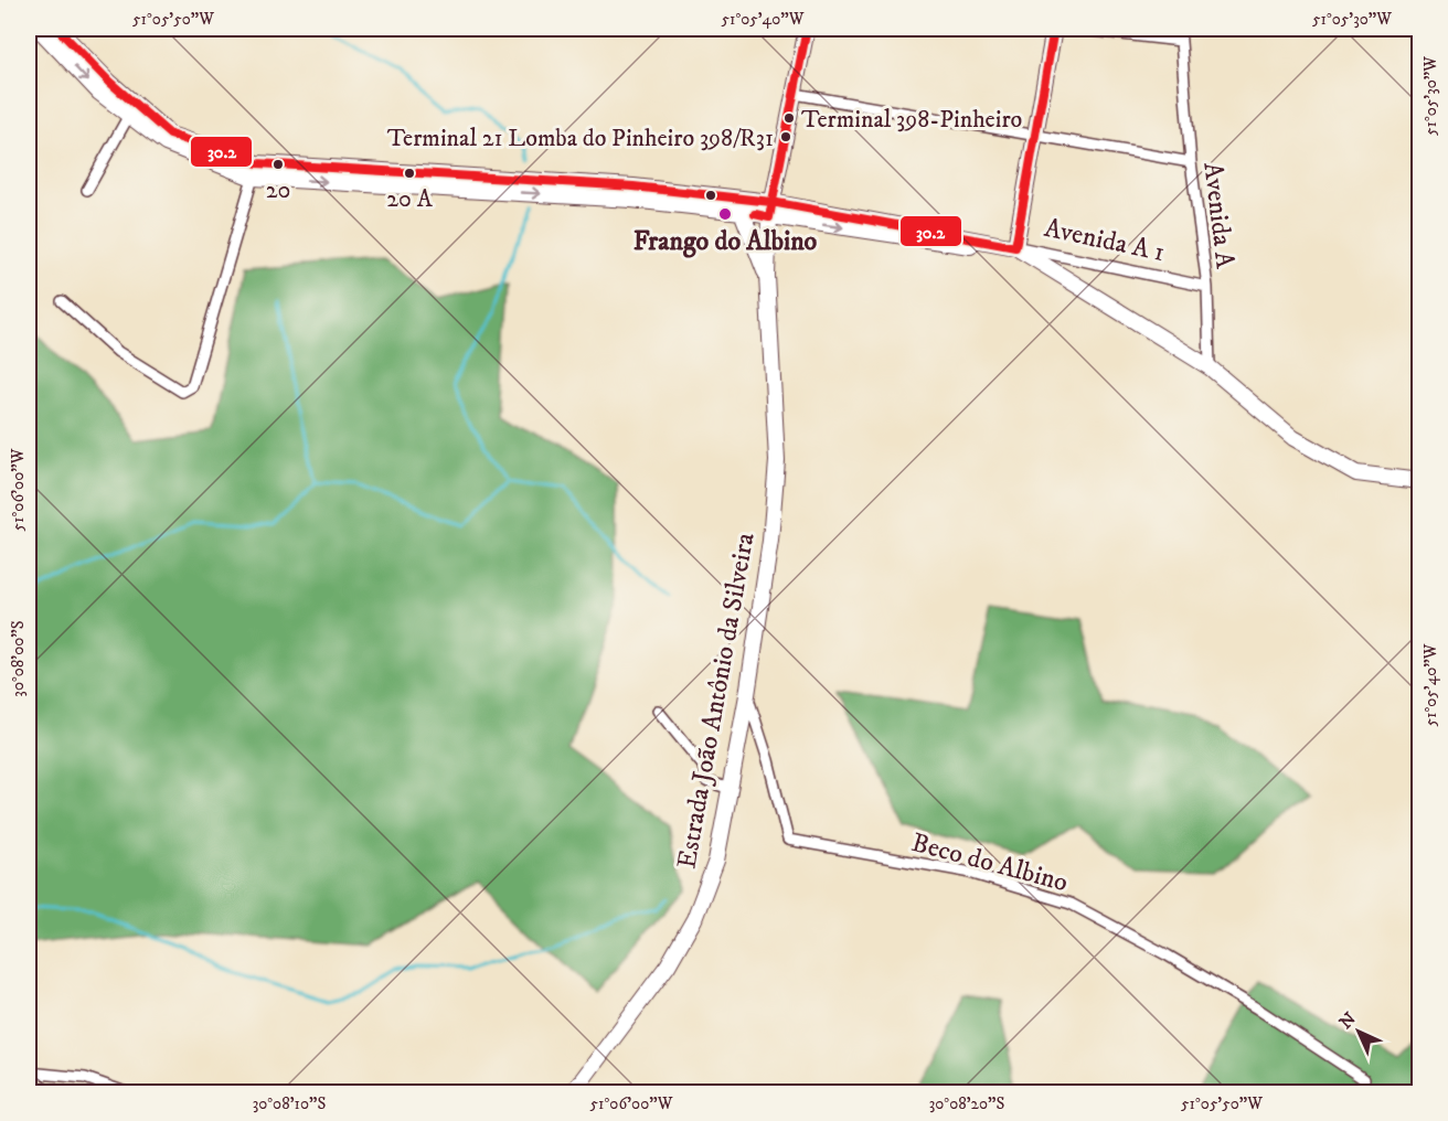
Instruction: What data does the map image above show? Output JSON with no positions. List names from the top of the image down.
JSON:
{
  "streets": {
    "main road": ["Avenida A 1", "Estrada João Antônio da Silveira"],
    "street": ["Avenida A", "Beco do Albino"]
  },
  "crossings": [
    ["Avenida A", "Avenida A 1"],
    ["Estrada João Antônio da Silveira", "Beco do Albino"]
  ],
  "places": [
    "Terminal 398-Pinheiro",
    "Terminal 21 Lomba do Pinheiro 398/R31",
    "20",
    "20 A",
    "Frango do Albino"
  ],
  "lines": ["transit line 30.2"],
  "north": "top left",
  "coordinates": [
    "51°05'50\"W",
    "51°05'40\"W",
    "51°05'30\"W",
    "51°06'00\"W",
    "30°08'00\"S",
    "30°08'10\"S",
    "30°08'20\"S"
  ]
}
